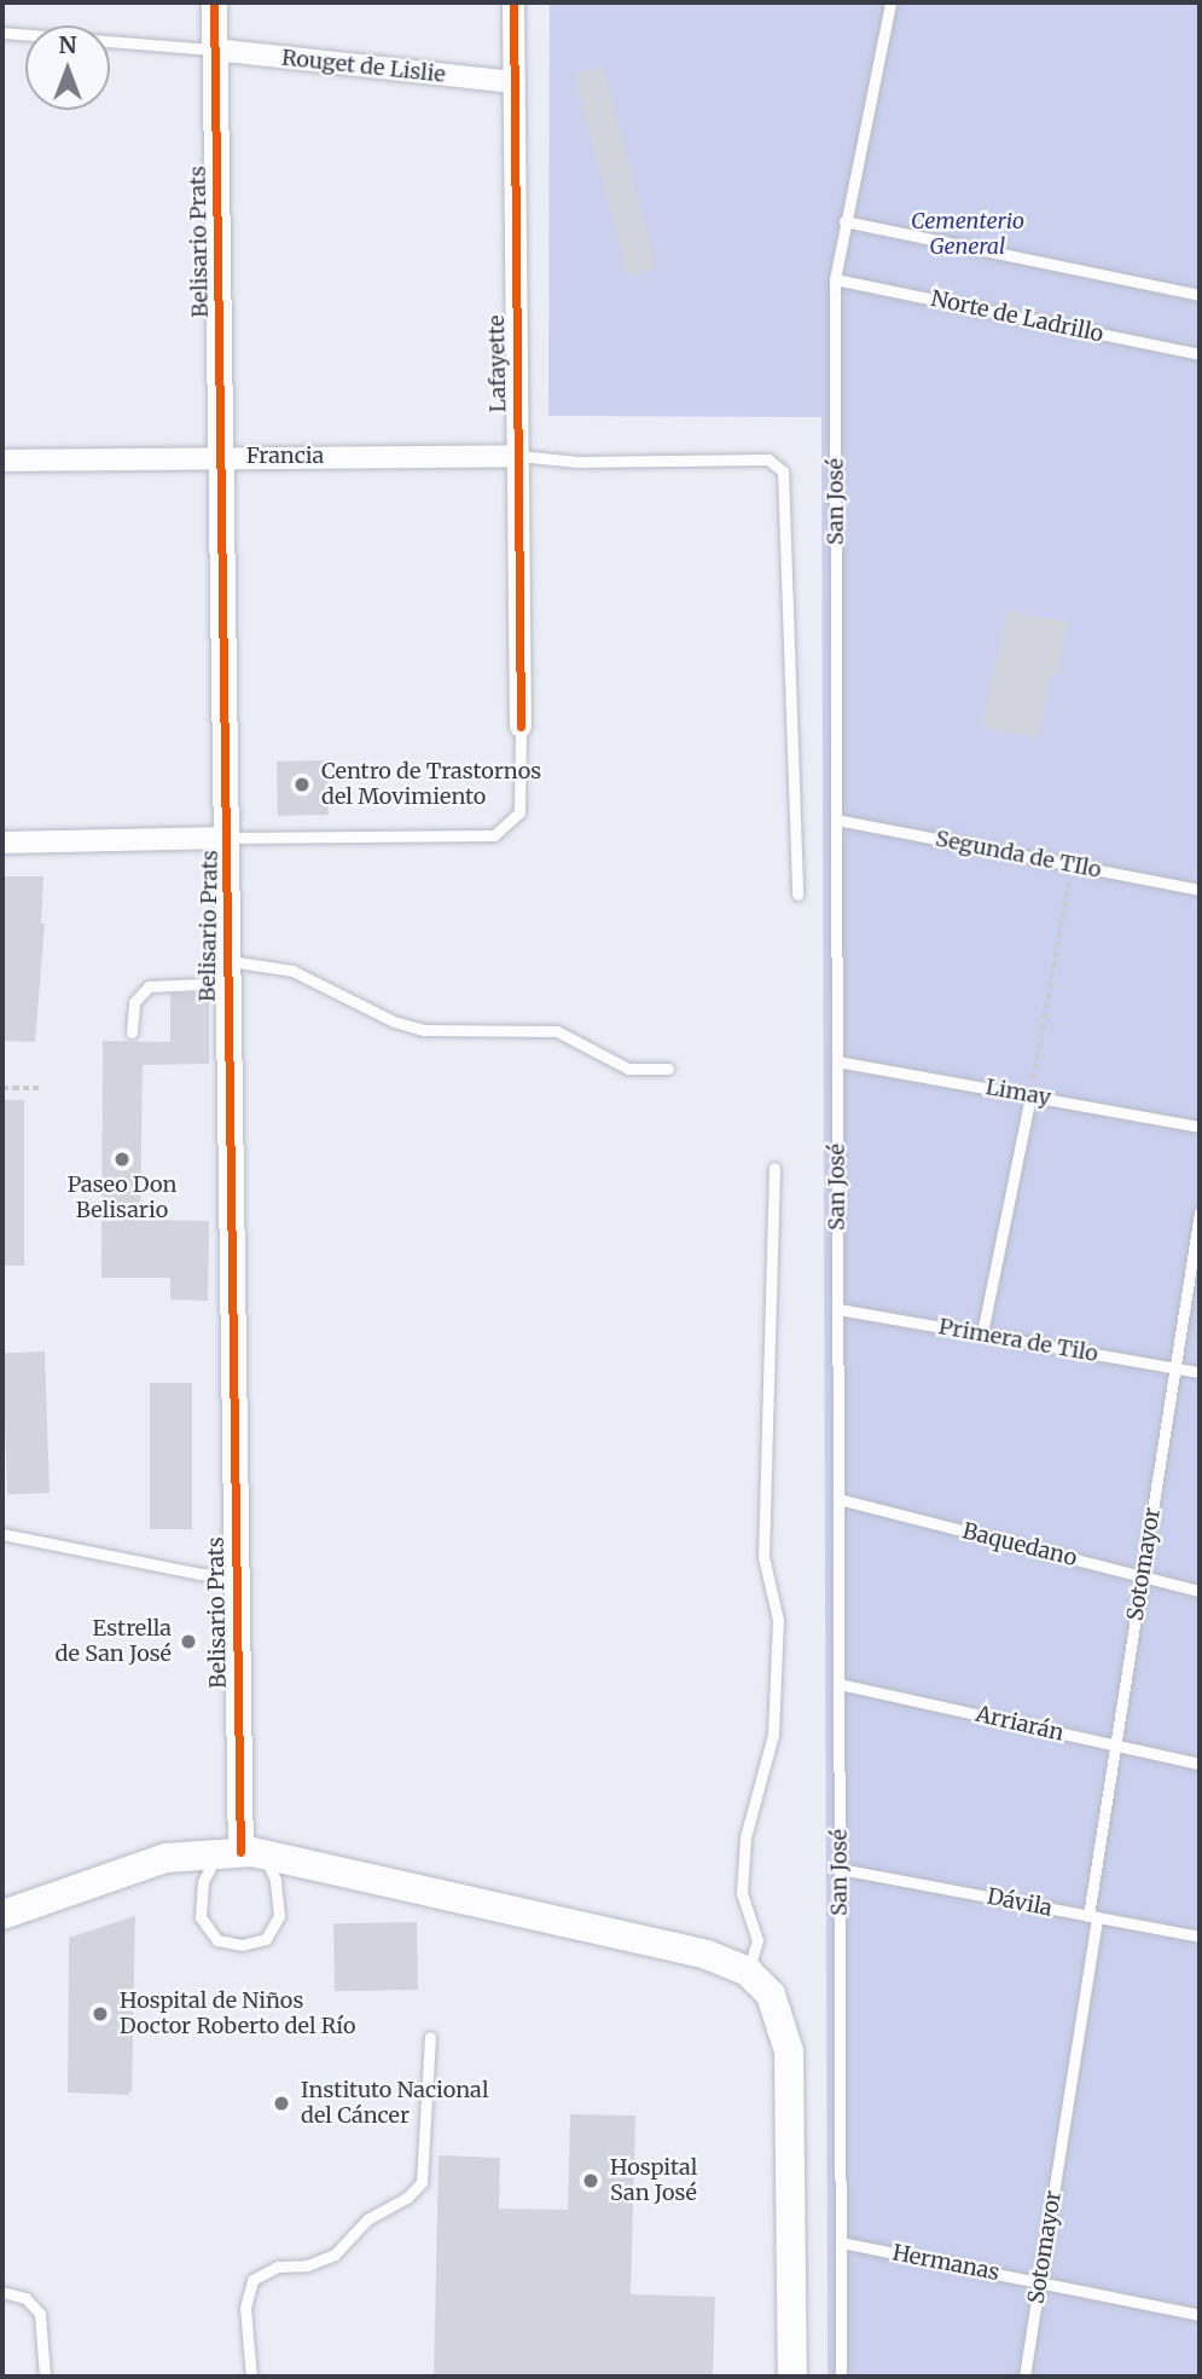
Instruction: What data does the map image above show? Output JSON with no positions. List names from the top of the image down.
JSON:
{
  "streets": {
    "street": [
      "Rouget de Lislie",
      "Belisario Prats",
      "Lafayette",
      "Francia"
    ],
    "lane": [
      "Norte de Ladrillo",
      "San José",
      "Segunda de TIlo",
      "Limay",
      "Primera de Tilo",
      "Baquedano",
      "Sotomayor",
      "Arriarán",
      "Dávila",
      "Hermanas"
    ]
  },
  "crossings": [
    ["Rouget de Lislie", "Belisario Prats"],
    ["Rouget de Lislie", "Lafayette"],
    ["Belisario Prats", "Francia"],
    ["Norte de Ladrillo", "San José"],
    ["Lafayette", "Francia"],
    ["San José", "Segunda de TIlo"],
    ["San José", "Limay"],
    ["San José", "Primera de Tilo"],
    ["San José", "Baquedano"],
    ["San José", "Arriarán"],
    ["San José", "Dávila"],
    ["San José", "Hermanas"],
    ["Primera de Tilo", "Sotomayor"],
    ["Baquedano", "Sotomayor"],
    ["Sotomayor", "Arriarán"],
    ["Sotomayor", "Dávila"],
    ["Sotomayor", "Hermanas"]
  ],
  "parks": ["Cementerio General"],
  "places": [
    "Centro de Trastornos del Movimiento",
    "Paseo Don Belisario",
    "Estrella de San José",
    "Hospital de Niños Doctor Roberto del Río",
    "Instituto Nacional del Cáncer",
    "Hospital San José"
  ],
  "north": "top"
}
